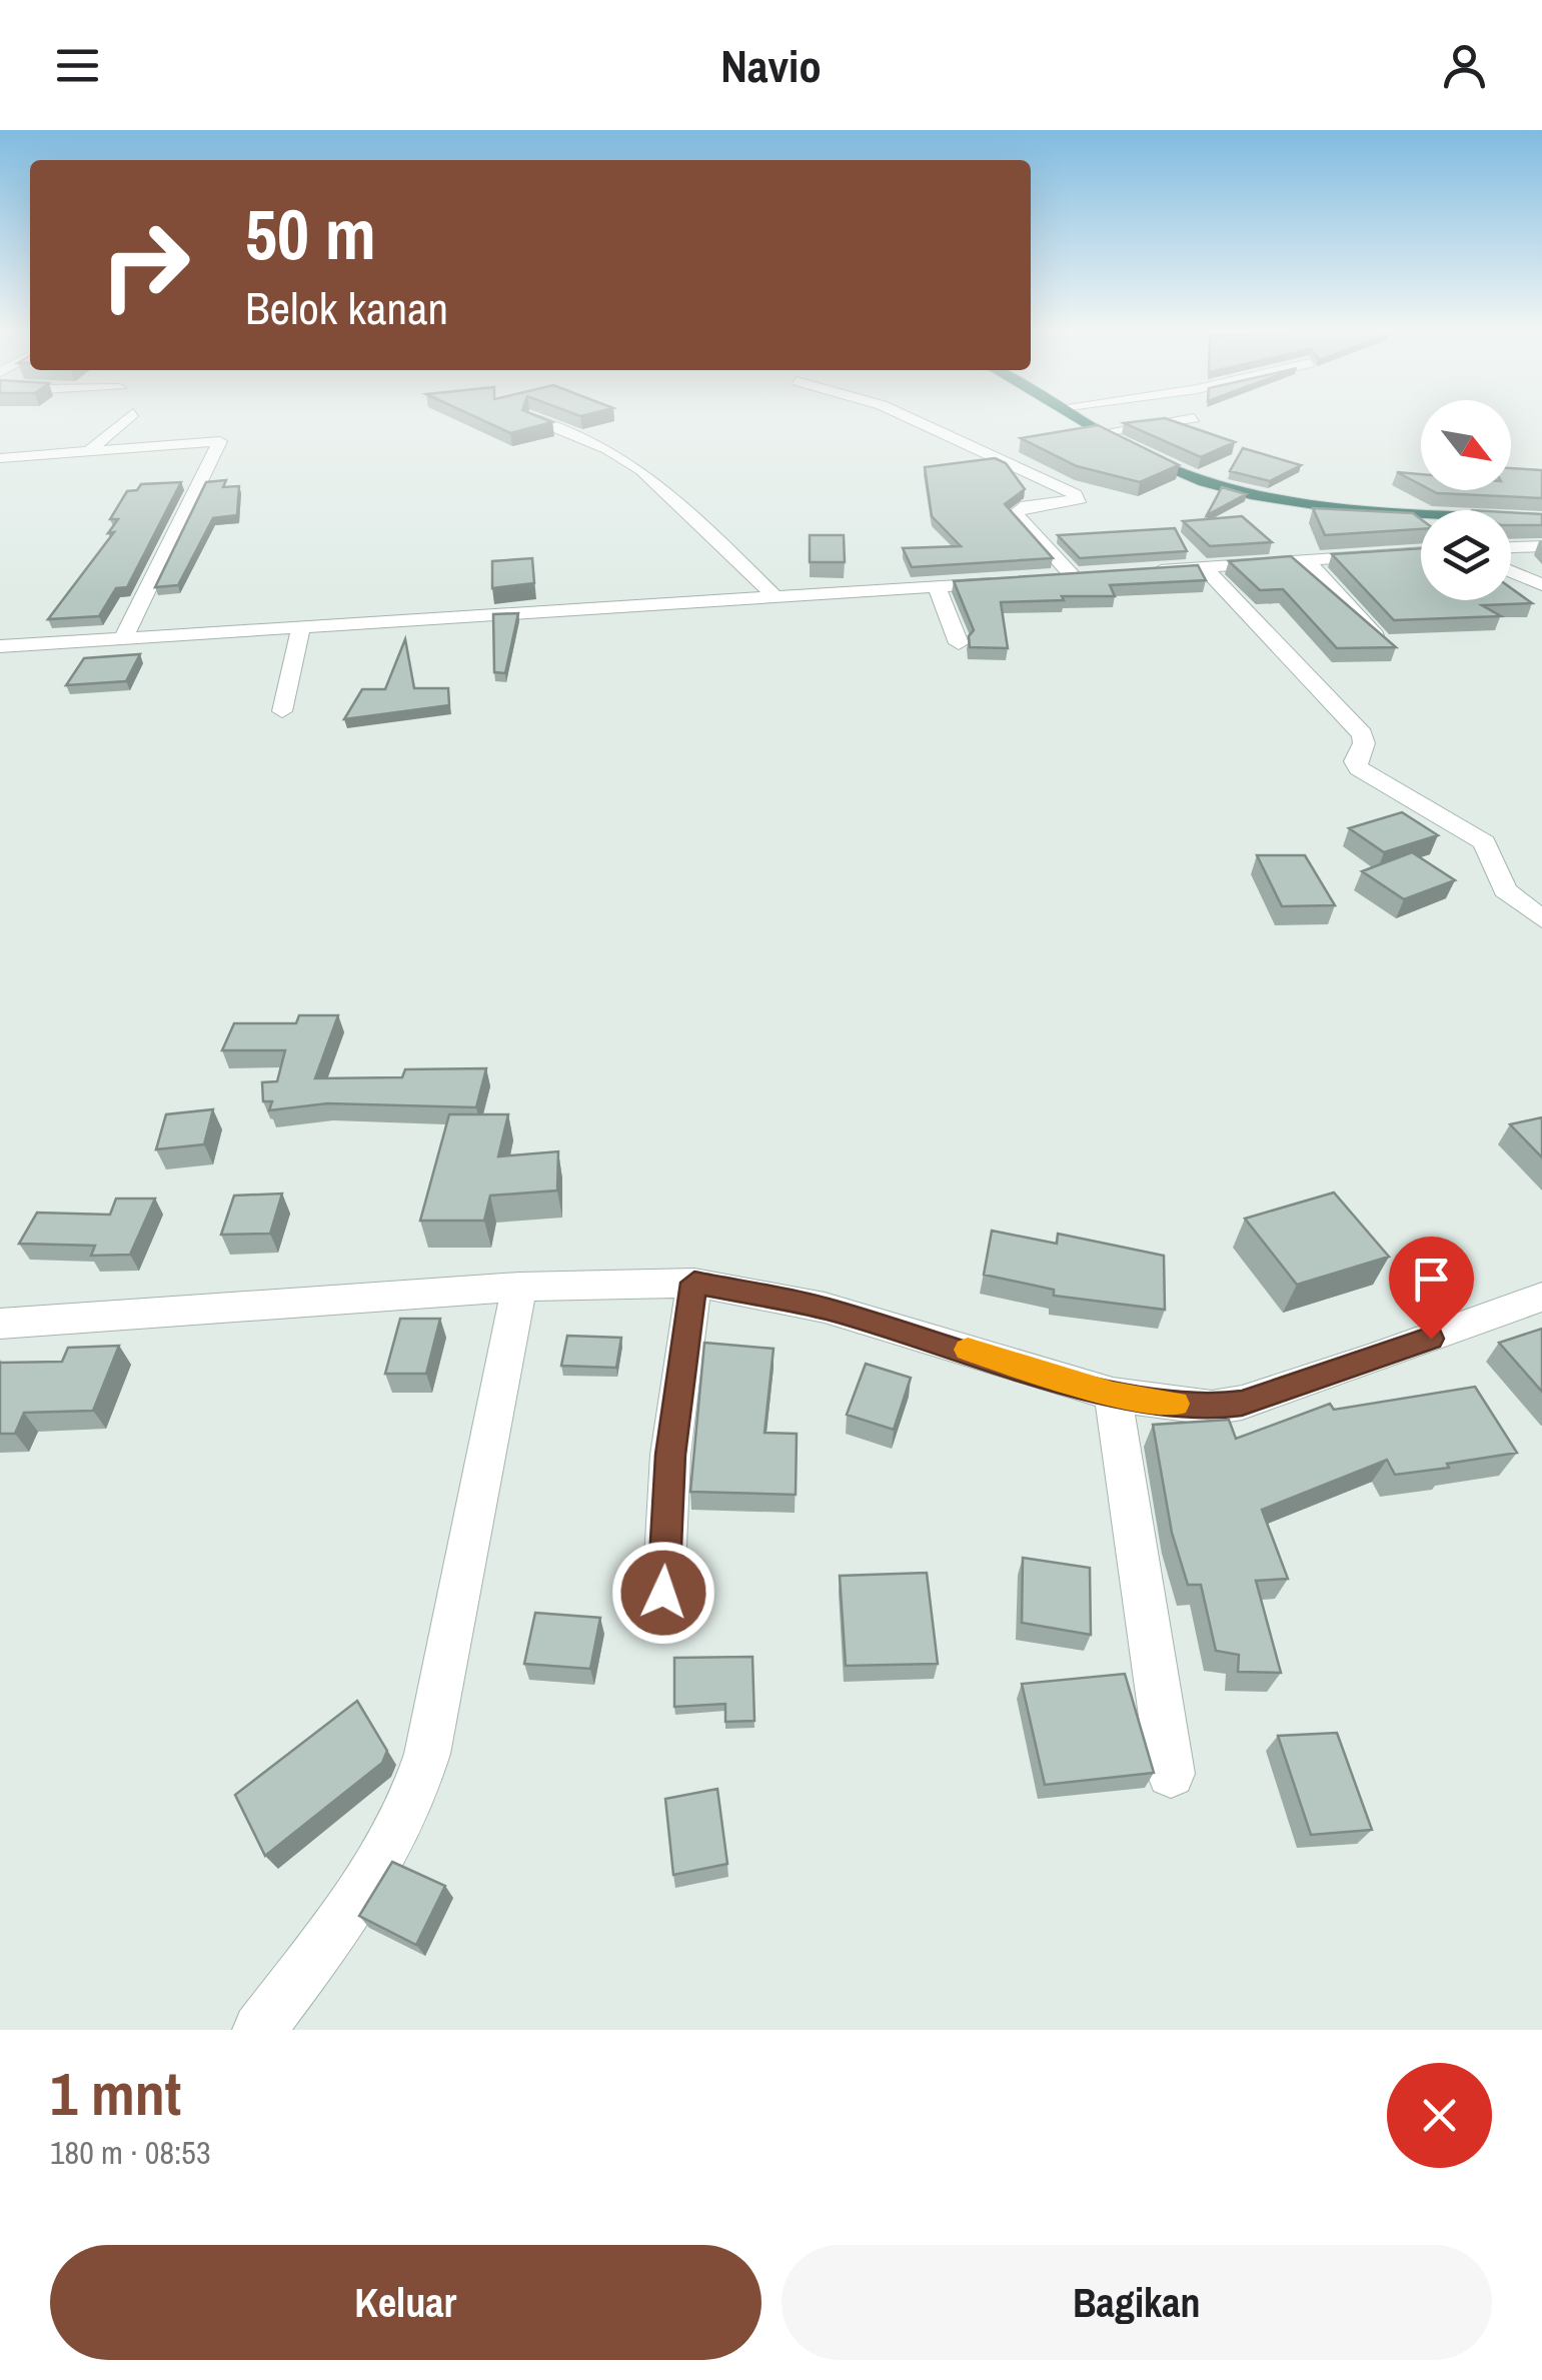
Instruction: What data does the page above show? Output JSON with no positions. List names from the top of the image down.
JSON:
{
  "north": "bottom right",
  "page": {
    "header": "Navio",
    "turn": ["50 m", "Belok kanan"],
    "heading": ["1 mnt", "180 m · 08:53"],
    "buttons": ["Keluar", "Bagikan"]
  }
}
